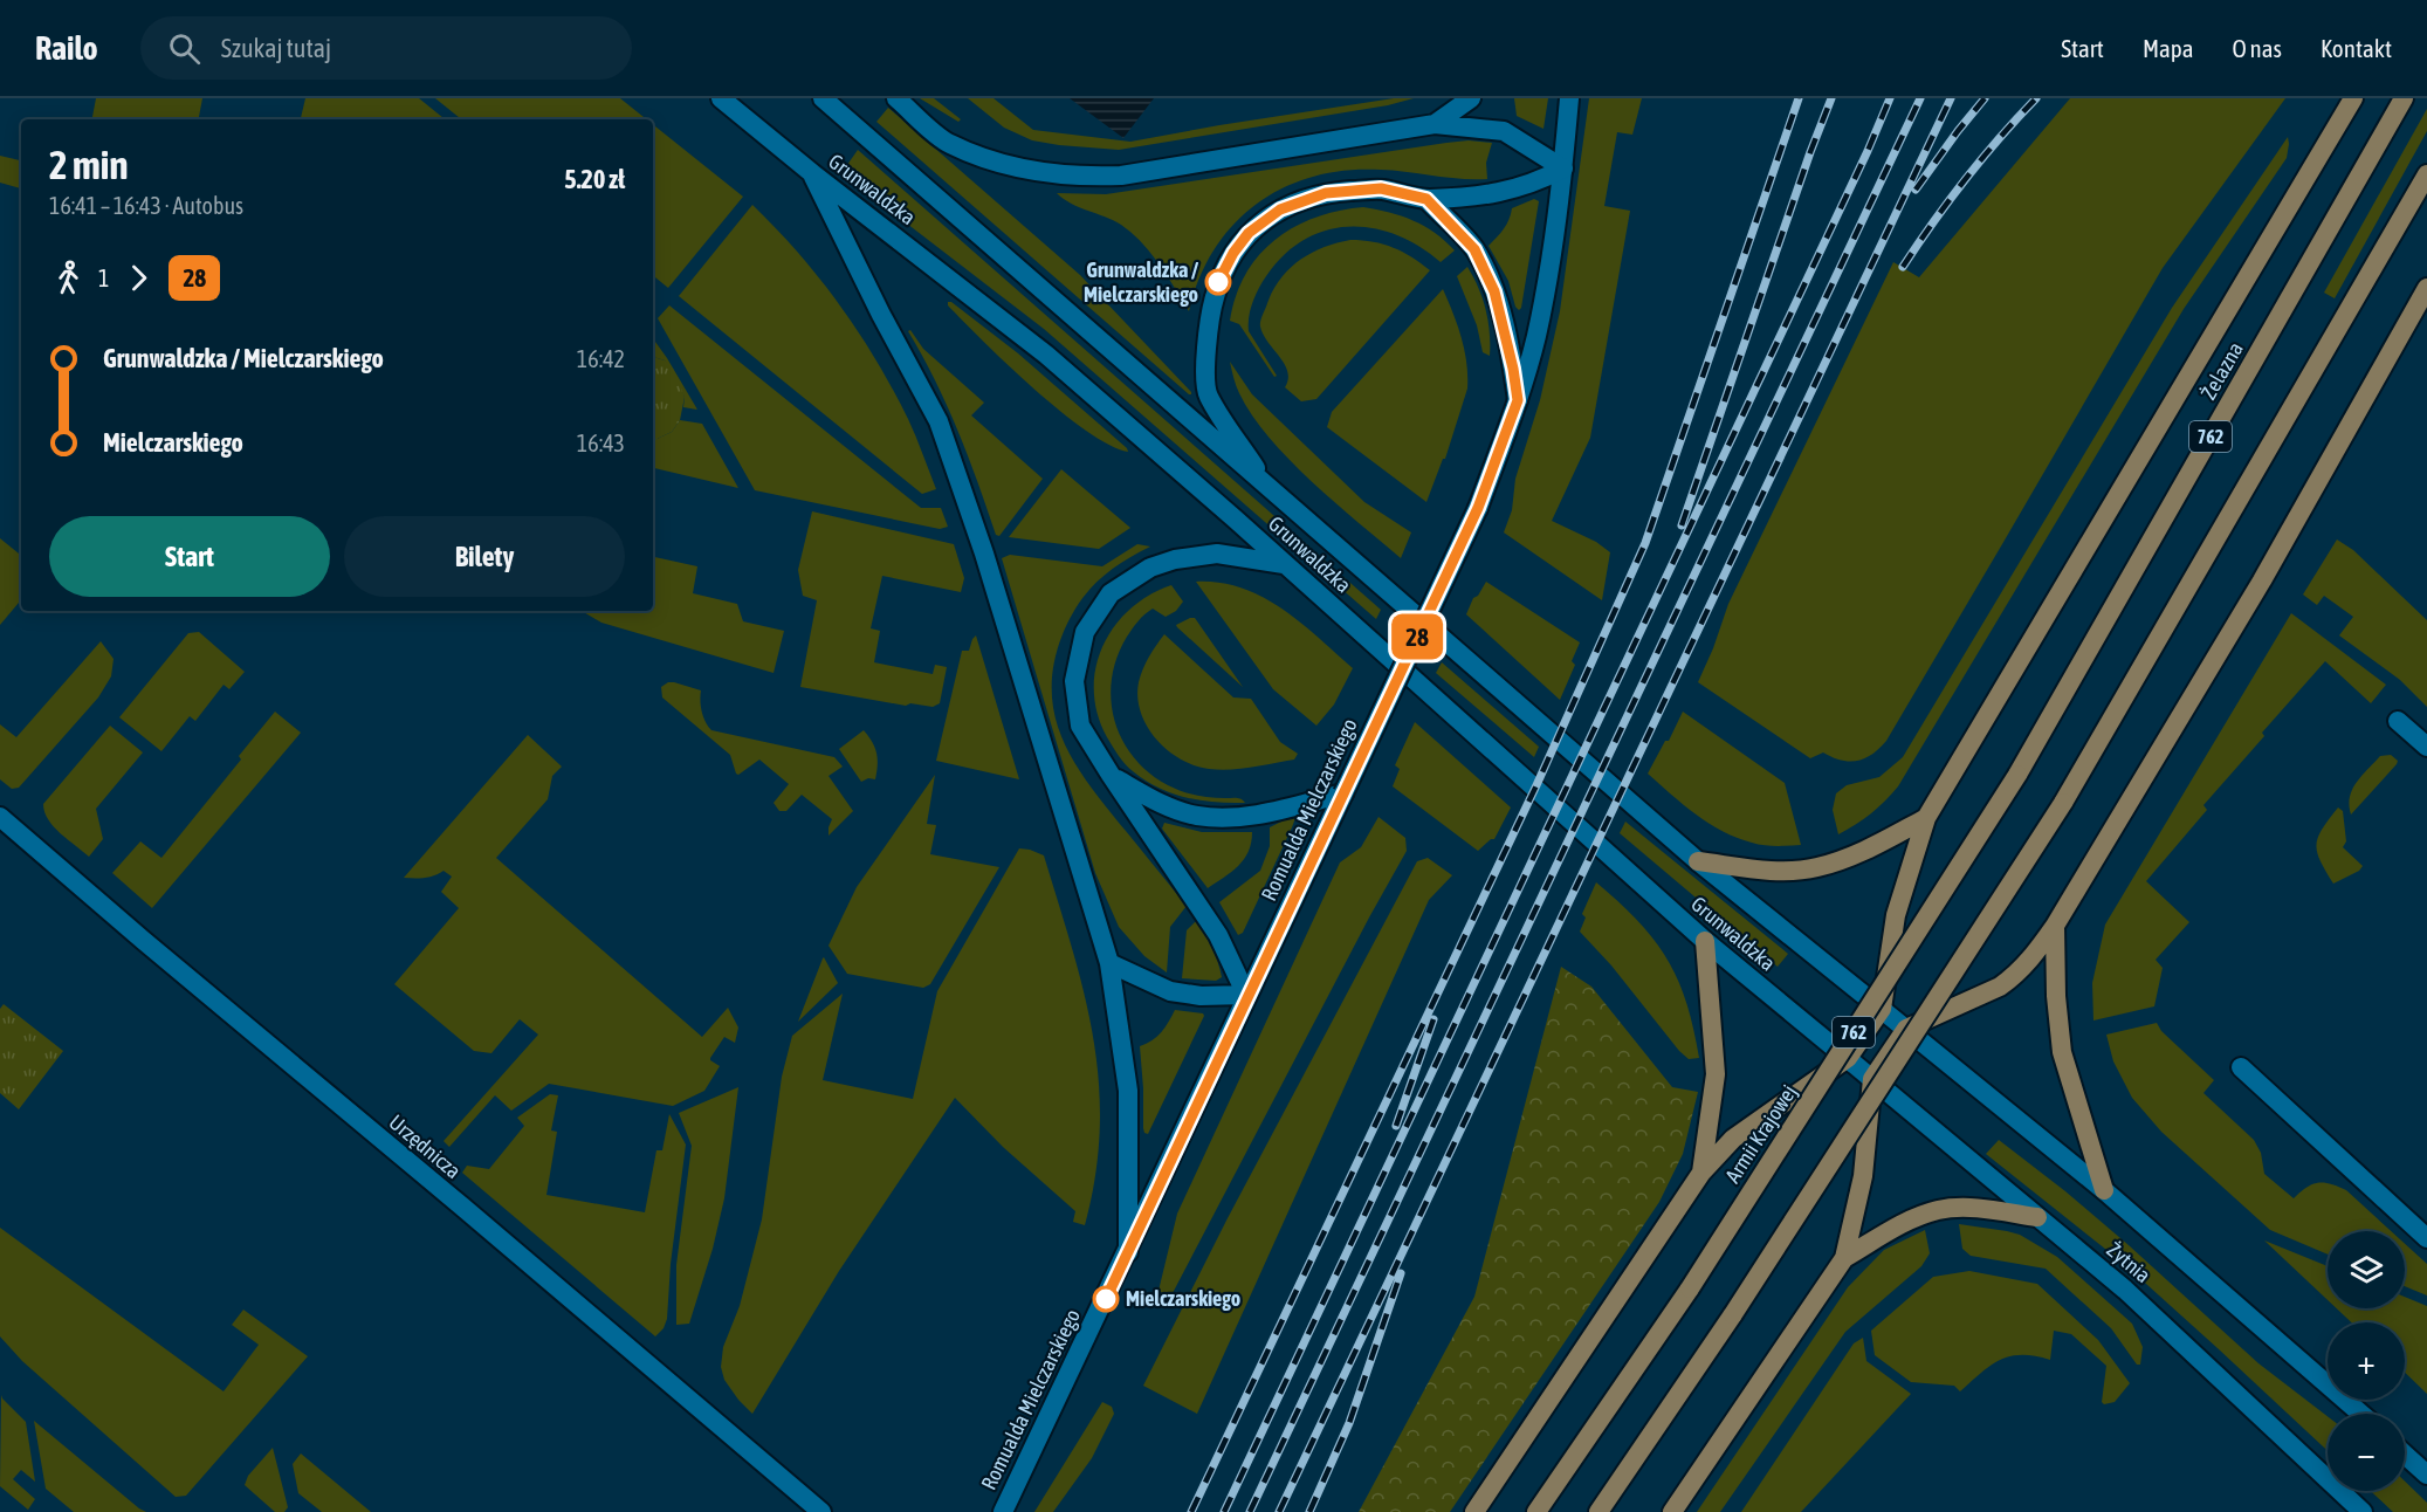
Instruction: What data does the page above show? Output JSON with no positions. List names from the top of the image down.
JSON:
{
  "streets": {
    "main road": [
      "Grunwaldzka",
      "Żelazna",
      "762",
      "Romualda Mielczarskiego",
      "Armii Krajowej",
      "Urzędnicza",
      "Żytnia"
    ]
  },
  "crossings": [
    ["Grunwaldzka", "Żytnia"],
    ["Żelazna", "Armii Krajowej"]
  ],
  "places": ["Grunwaldzka / Mielczarskiego", "Mielczarskiego"],
  "lines": ["bus line 28"],
  "page": {
    "header": "Railo",
    "search": "Szukaj tutaj",
    "nav": [
      "Start",
      "Mapa",
      "O nas",
      "Kontakt"
    ],
    "on_map": "28",
    "heading": ["2 min", "16:41 – 16:43 · Autobus", "5.20 zł"],
    "legs": ["1", "28"],
    "list": [
      {
        "name": "Grunwaldzka / Mielczarskiego",
        "value": "16:42"
      },
      {
        "name": "Mielczarskiego",
        "value": "16:43"
      }
    ],
    "buttons": ["Start", "Bilety"],
    "map_buttons": ["+", "−"]
  }
}
